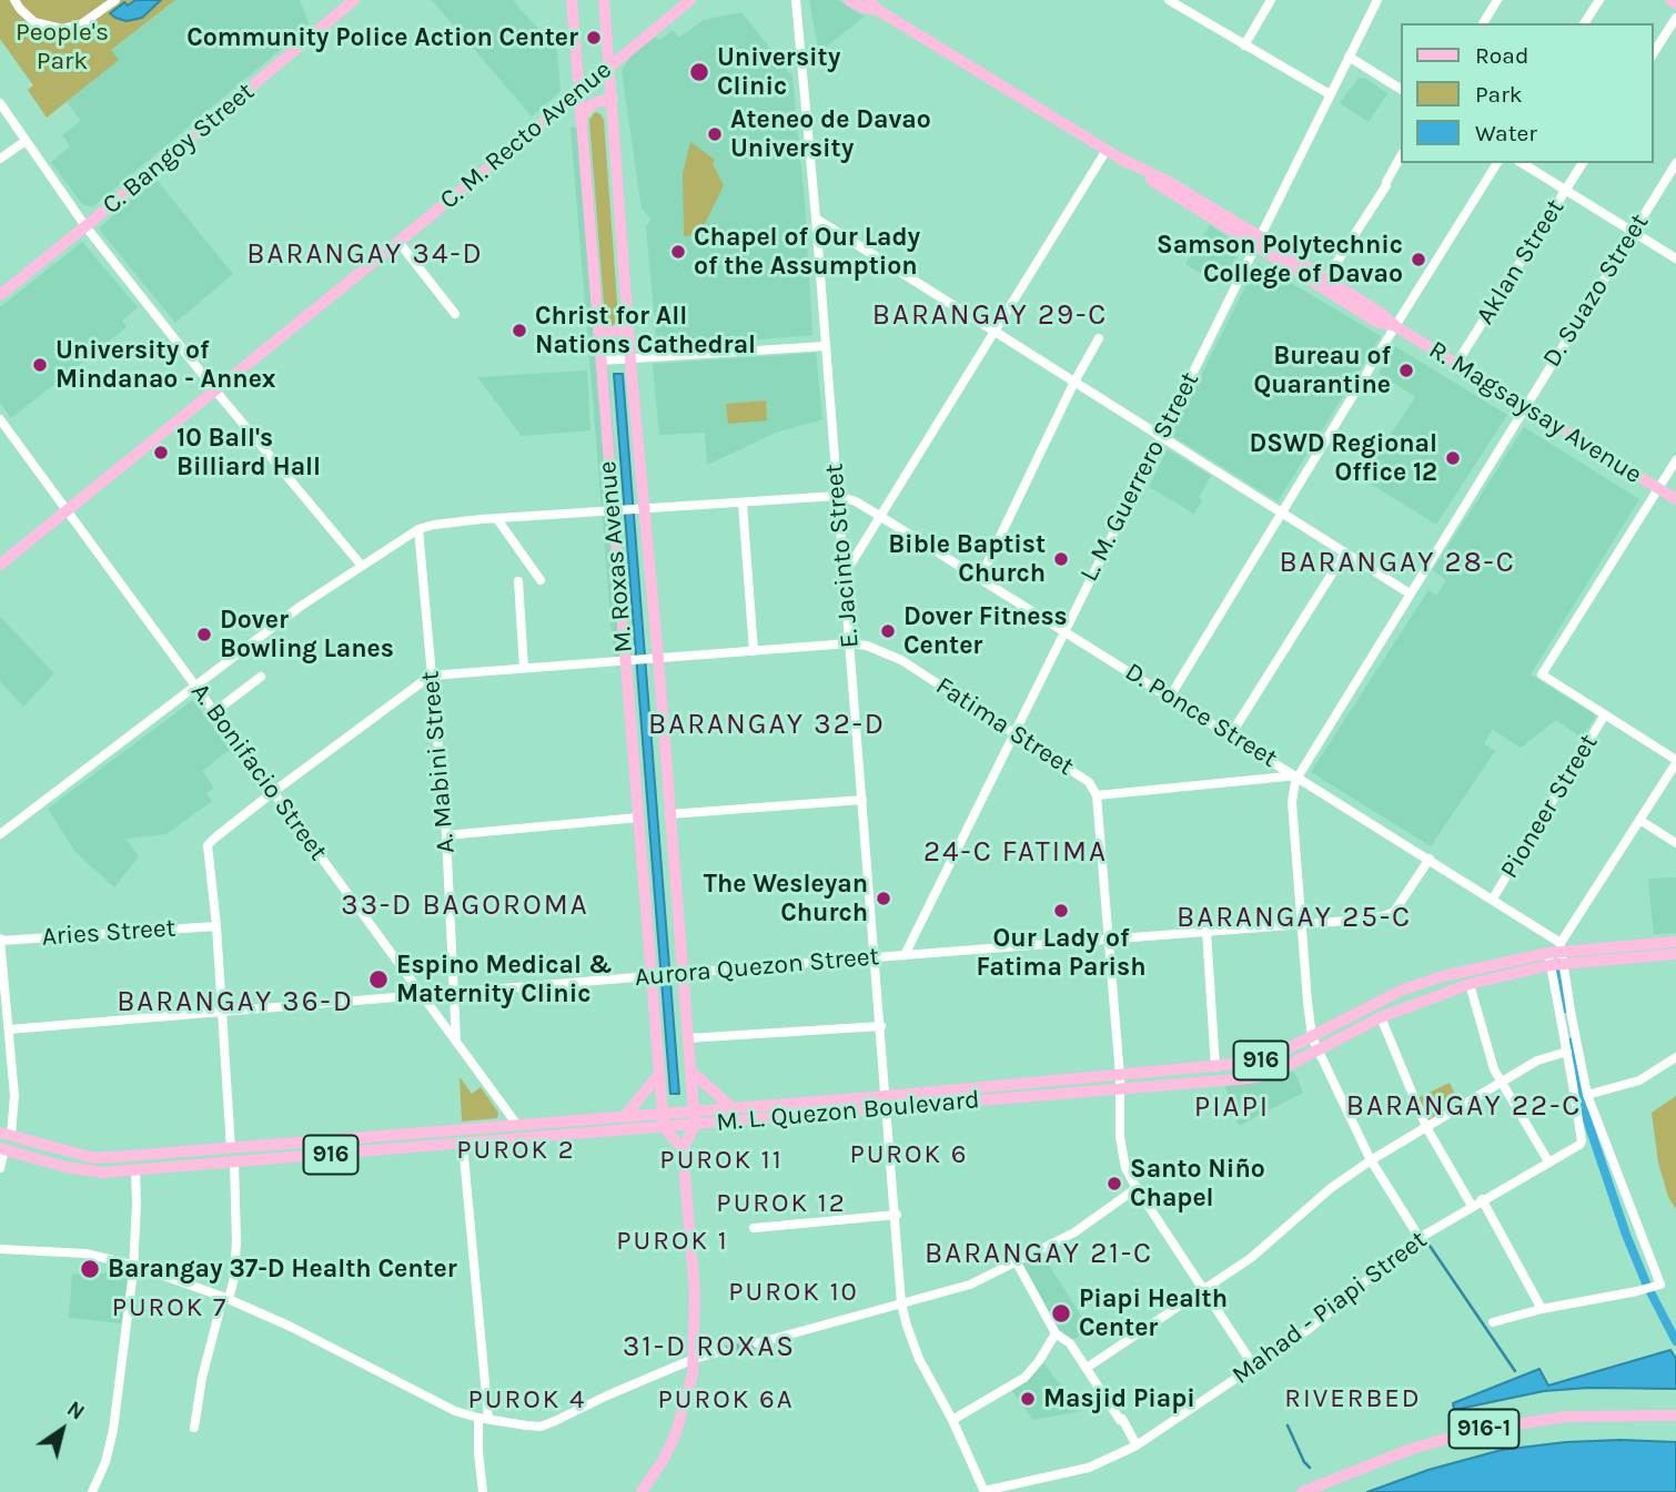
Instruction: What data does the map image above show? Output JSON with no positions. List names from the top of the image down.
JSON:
{
  "streets": {
    "main road": [
      "C. M. Recto Avenue",
      "C. Bangoy Street",
      "R. Magsaysay Avenue",
      "M. Roxas Avenue",
      "916",
      "M. L. Quezon Boulevard",
      "916-1"
    ],
    "street": [
      "Aklan Street",
      "D. Suazo Street",
      "L. M. Guerrero Street",
      "E. Jacinto Street",
      "D. Ponce Street",
      "Fatima Street",
      "A. Mabini Street",
      "A. Bonifacio Street",
      "Pioneer Street",
      "Aries Street",
      "Aurora Quezon Street",
      "Mahad - Piapi Street"
    ]
  },
  "crossings": [
    ["C. M. Recto Avenue", "M. Roxas Avenue"],
    ["C. M. Recto Avenue", "A. Bonifacio Street"],
    ["Aklan Street", "R. Magsaysay Avenue"],
    ["D. Suazo Street", "R. Magsaysay Avenue"],
    ["D. Suazo Street", "D. Ponce Street"],
    ["R. Magsaysay Avenue", "L. M. Guerrero Street"],
    ["L. M. Guerrero Street", "D. Ponce Street"],
    ["L. M. Guerrero Street", "Fatima Street"],
    ["L. M. Guerrero Street", "Aurora Quezon Street"],
    ["E. Jacinto Street", "D. Ponce Street"],
    ["E. Jacinto Street", "Fatima Street"],
    ["E. Jacinto Street", "Aurora Quezon Street"],
    ["E. Jacinto Street", "M. L. Quezon Boulevard"],
    ["E. Jacinto Street", "Mahad - Piapi Street"],
    ["M. Roxas Avenue", "Fatima Street"],
    ["M. Roxas Avenue", "Aurora Quezon Street"],
    ["M. Roxas Avenue", "M. L. Quezon Boulevard"],
    ["D. Ponce Street", "Pioneer Street"],
    ["D. Ponce Street", "Aurora Quezon Street"],
    ["D. Ponce Street", "M. L. Quezon Boulevard"],
    ["Fatima Street", "A. Mabini Street"],
    ["Fatima Street", "Aurora Quezon Street"],
    ["Fatima Street", "M. L. Quezon Boulevard"],
    ["Fatima Street", "Mahad - Piapi Street"],
    ["A. Mabini Street", "A. Bonifacio Street"],
    ["A. Mabini Street", "Aurora Quezon Street"],
    ["A. Bonifacio Street", "Aurora Quezon Street"],
    ["A. Bonifacio Street", "M. L. Quezon Boulevard"]
  ],
  "districts": [
    "BARANGAY 34-D",
    "BARANGAY 29-C",
    "BARANGAY 28-C",
    "BARANGAY 32-D",
    "24-C FATIMA",
    "33-D BAGOROMA",
    "BARANGAY 25-C",
    "BARANGAY 36-D",
    "BARANGAY 22-C",
    "PIAPI",
    "PUROK 2",
    "PUROK 6",
    "PUROK 11",
    "PUROK 12",
    "PUROK 1",
    "BARANGAY 21-C",
    "PUROK 10",
    "PUROK 7",
    "31-D ROXAS",
    "RIVERBED",
    "PUROK 4",
    "PUROK 6A"
  ],
  "parks": ["People's Park"],
  "places": [
    "Community Police Action Center",
    "University Clinic",
    "Ateneo de Davao University",
    "Chapel of Our Lady of the Assumption",
    "Samson Polytechnic College of Davao",
    "Christ for All Nations Cathedral",
    "University of Mindanao - Annex",
    "Bureau of Quarantine",
    "10 Ball's Billiard Hall",
    "DSWD Regional Office 12",
    "Bible Baptist Church",
    "Dover Fitness Center",
    "Dover Bowling Lanes",
    "The Wesleyan Church",
    "Our Lady of Fatima Parish",
    "Espino Medical & Maternity Clinic",
    "Santo Niño Chapel",
    "Barangay 37-D Health Center",
    "Piapi Health Center",
    "Masjid Piapi"
  ],
  "legend": ["Road", "Park", "Water"],
  "north": "top right"
}
